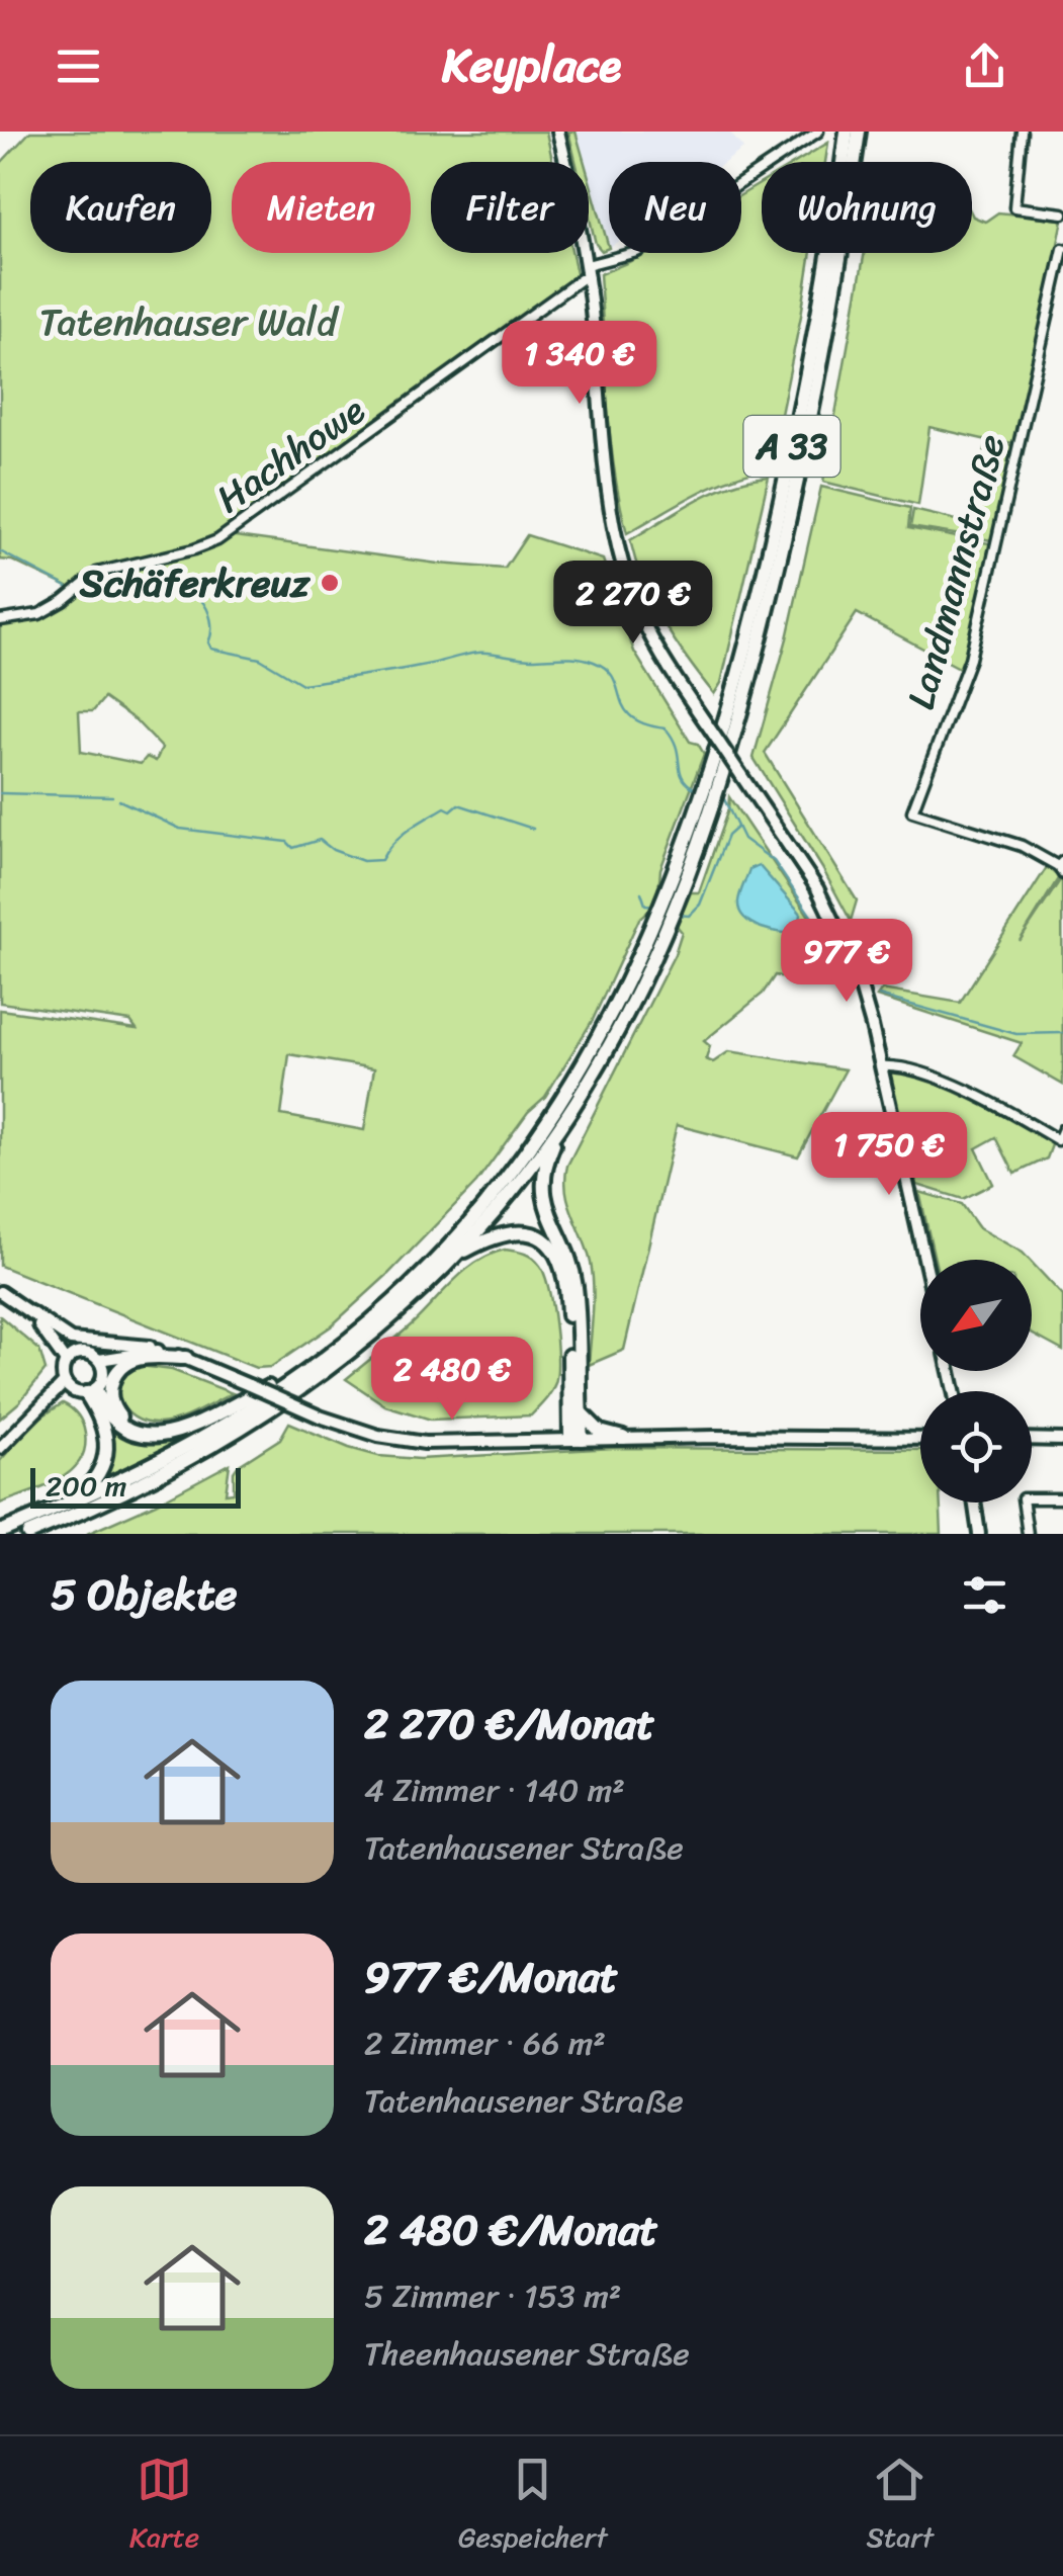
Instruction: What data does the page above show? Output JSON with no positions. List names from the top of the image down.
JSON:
{
  "streets": {
    "highway": ["A 33"],
    "street": ["Hachhowe", "Landmannstraße"]
  },
  "parks": ["Tatenhauser Wald"],
  "places": ["Schäferkreuz"],
  "scale_bar": "200 m",
  "north": "bottom left",
  "page": {
    "header": "Keyplace",
    "chip": [
      "Kaufen",
      "Mieten",
      "Filter",
      "Neu",
      "Wohnung"
    ],
    "price": [
      "1 340 €",
      "2 270 €",
      "977 €",
      "1 750 €",
      "2 480 €"
    ],
    "scale": "200 m",
    "heading": "5 Objekte",
    "list": [
      {
        "name": "2 270 €/Monat",
        "note": "4 Zimmer · 140 m² · Tatenhausener Straße"
      },
      {
        "name": "977 €/Monat",
        "note": "2 Zimmer · 66 m² · Tatenhausener Straße"
      },
      {
        "name": "2 480 €/Monat",
        "note": "5 Zimmer · 153 m² · Theenhausener Straße"
      }
    ],
    "tabs": ["Karte", "Gespeichert", "Start"]
  }
}
